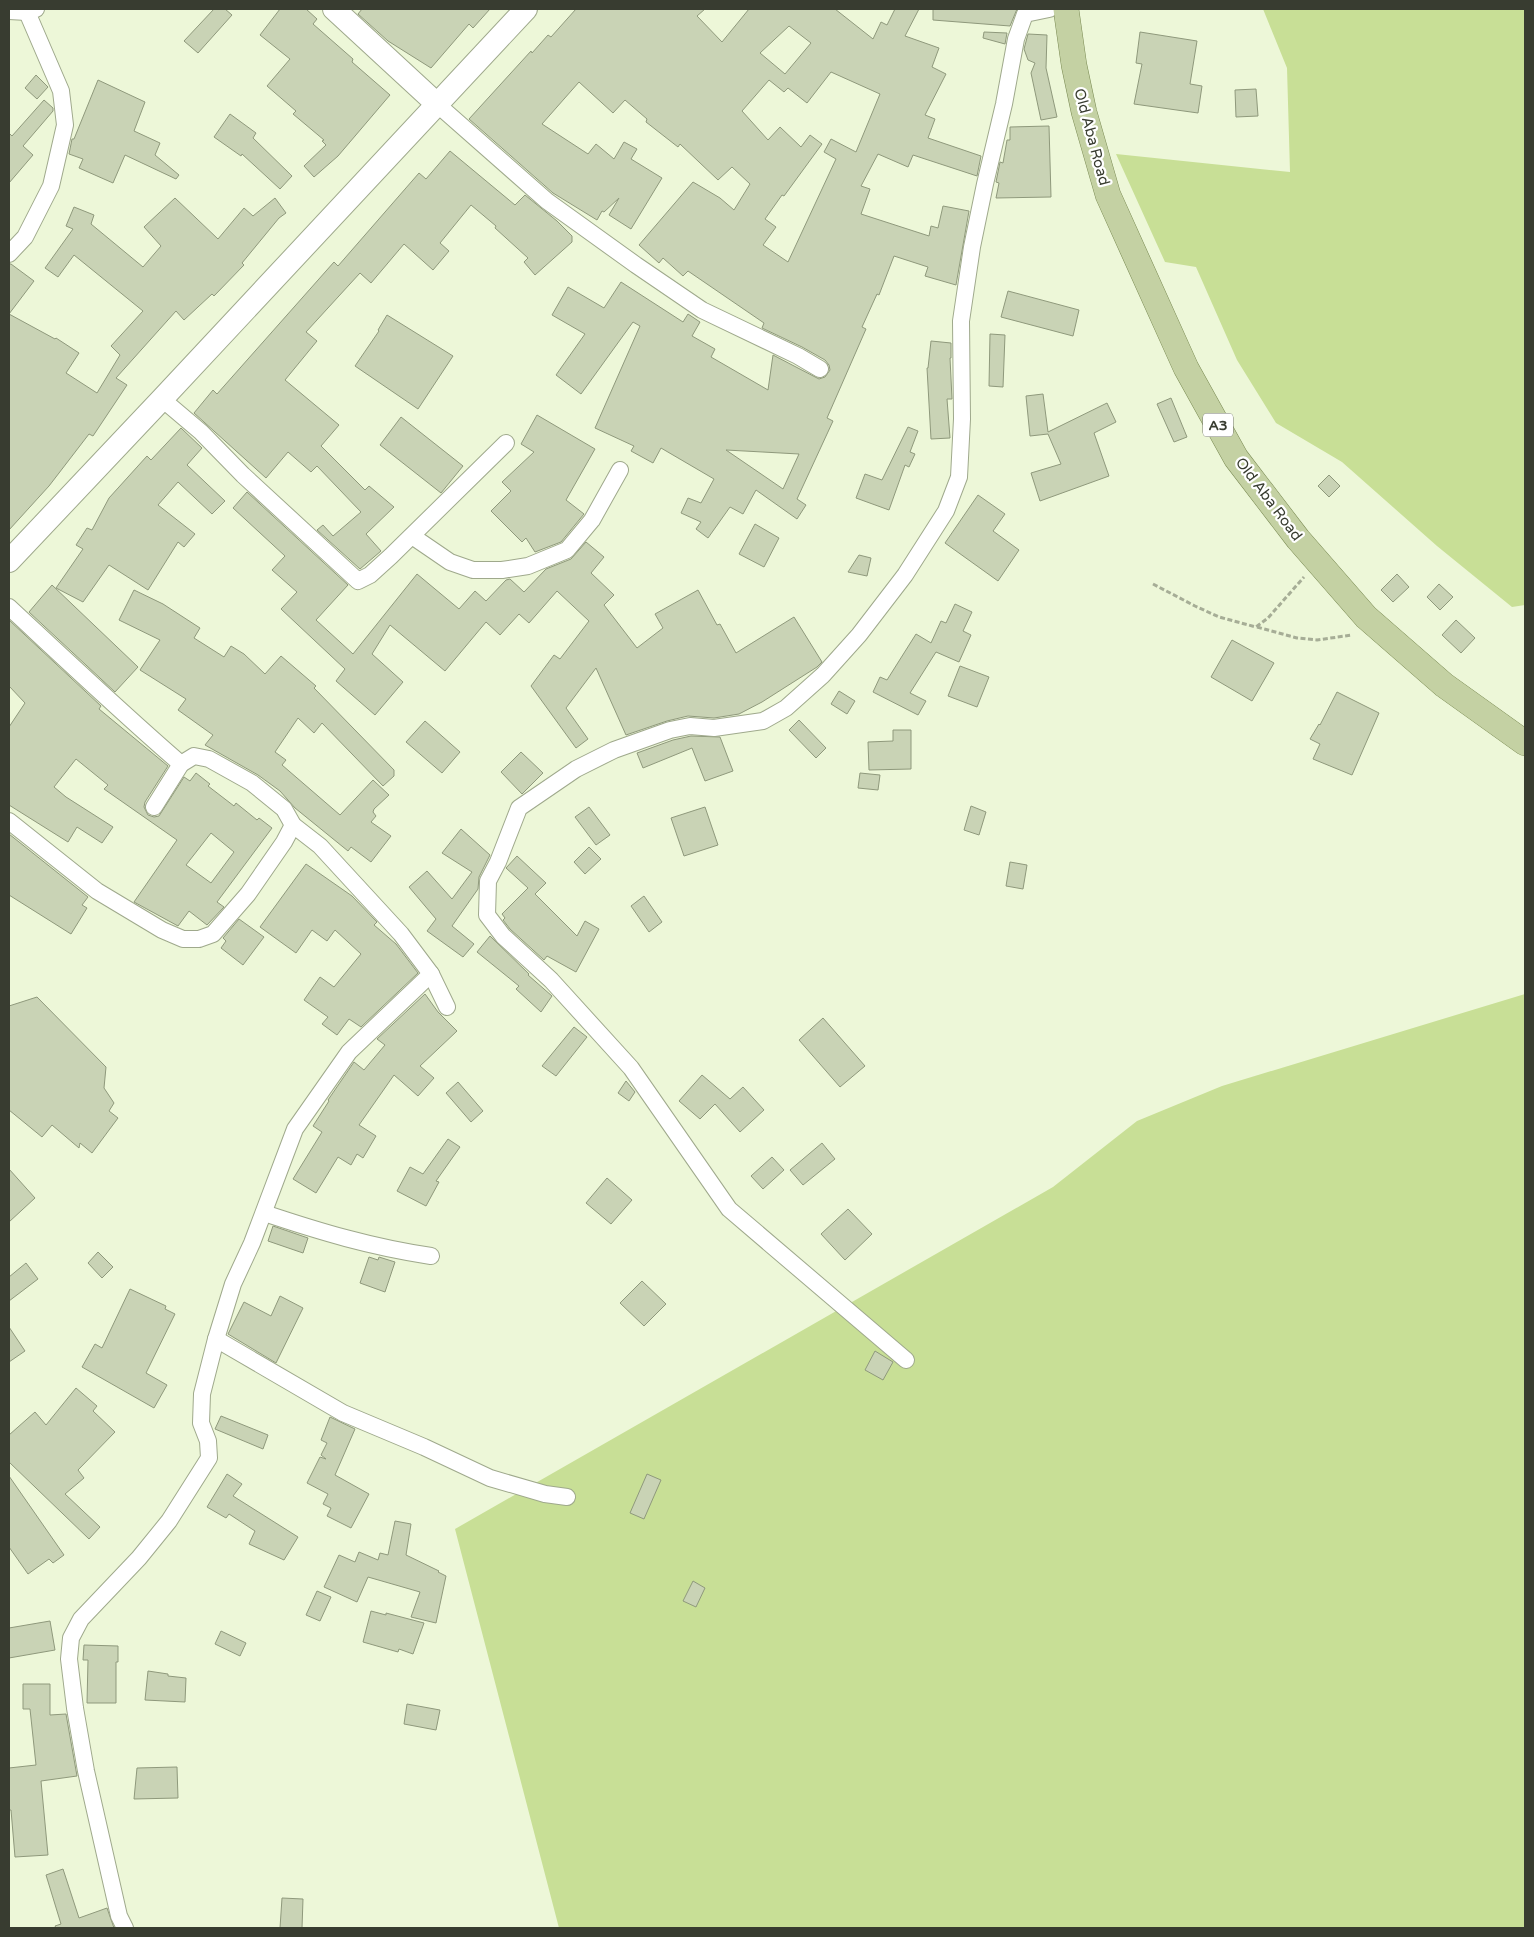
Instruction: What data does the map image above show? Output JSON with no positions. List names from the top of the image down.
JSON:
{
  "streets": {
    "main road": ["Old Aba Road", "A3"]
  }
}
